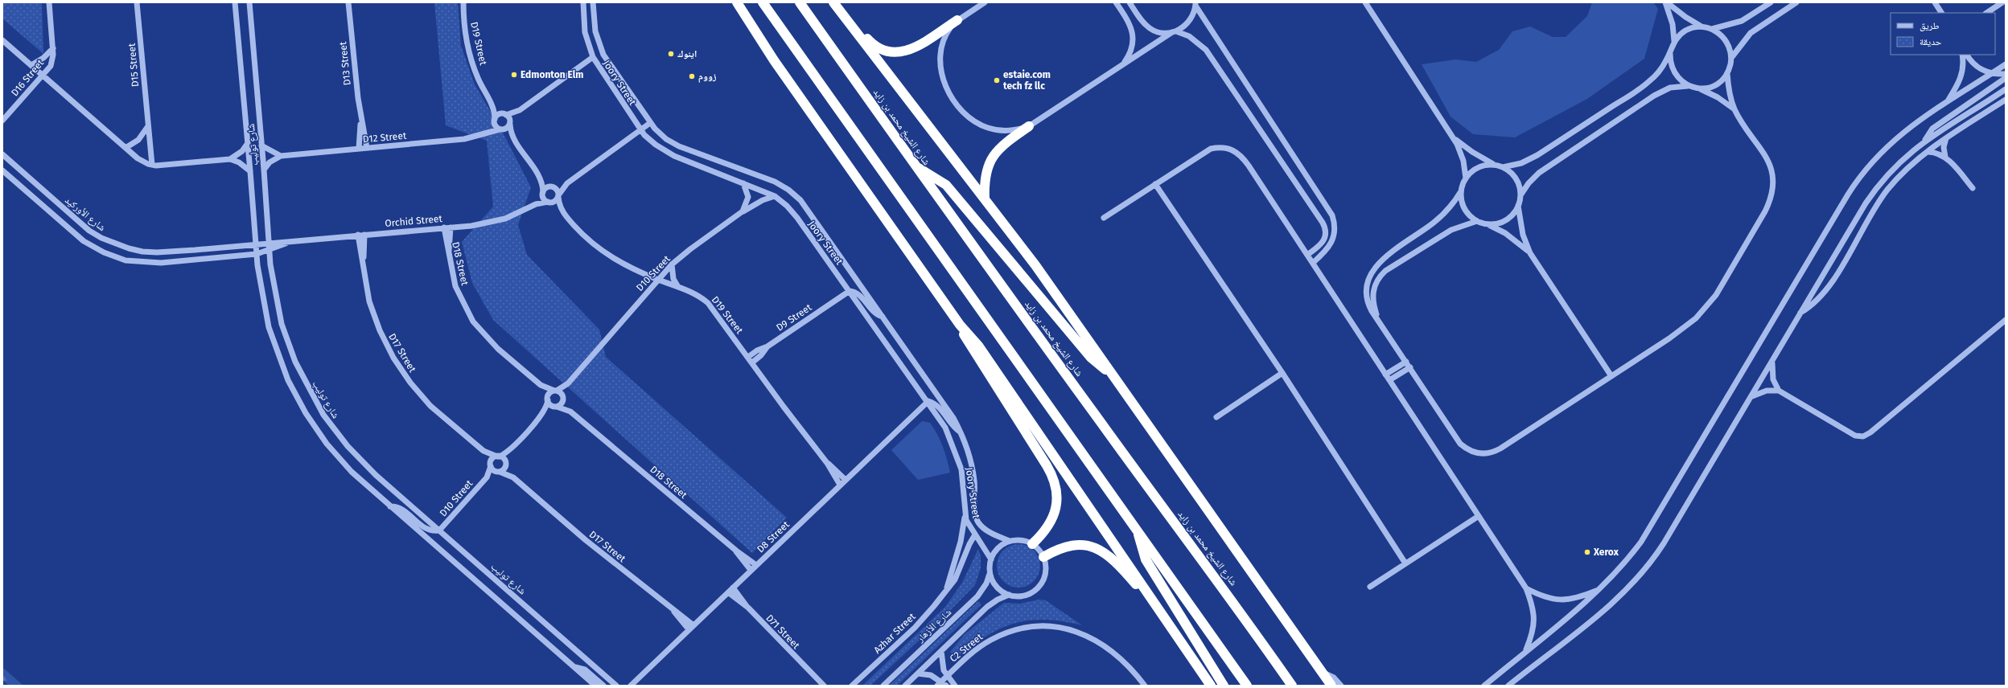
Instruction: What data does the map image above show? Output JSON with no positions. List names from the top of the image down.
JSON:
{
  "streets": {
    "highway": ["شارع الشيخ محمد بن زايد"],
    "street": [
      "D19 Street",
      "D13 Street",
      "D15 Street",
      "D16 Street",
      "Joory Street",
      "D12 Street",
      "شارع توليب",
      "شارع الأوركيد",
      "Orchid Street",
      "D18 Street",
      "D10 Street",
      "D9 Street",
      "D17 Street",
      "D8 Street",
      "شارع الأزهار",
      "D71 Street",
      "Azhar Street",
      "C2 Street"
    ]
  },
  "crossings": [
    ["D19 Street", "D12 Street"],
    ["D19 Street", "Orchid Street"],
    ["D19 Street", "D10 Street"],
    ["D19 Street", "D9 Street"],
    ["D19 Street", "D8 Street"],
    ["D13 Street", "D12 Street"],
    ["Joory Street", "D10 Street"],
    ["Joory Street", "D9 Street"],
    ["Joory Street", "D8 Street"],
    ["Joory Street", "شارع الأزهار"],
    ["Joory Street", "Azhar Street"],
    ["D12 Street", "شارع توليب"],
    ["شارع توليب", "شارع الأوركيد"],
    ["شارع توليب", "Orchid Street"],
    ["شارع توليب", "D10 Street"],
    ["شارع الأوركيد", "Orchid Street"],
    ["Orchid Street", "D18 Street"],
    ["Orchid Street", "D17 Street"],
    ["D18 Street", "D10 Street"],
    ["D18 Street", "D8 Street"],
    ["D10 Street", "D17 Street"],
    ["D17 Street", "D8 Street"],
    ["D8 Street", "D71 Street"]
  ],
  "places": [
    "اينوك",
    "Edmonton Elm",
    "زووم",
    "estaie.com tech fz llc",
    "Xerox"
  ],
  "legend": ["طريق", "حديقة"]
}
